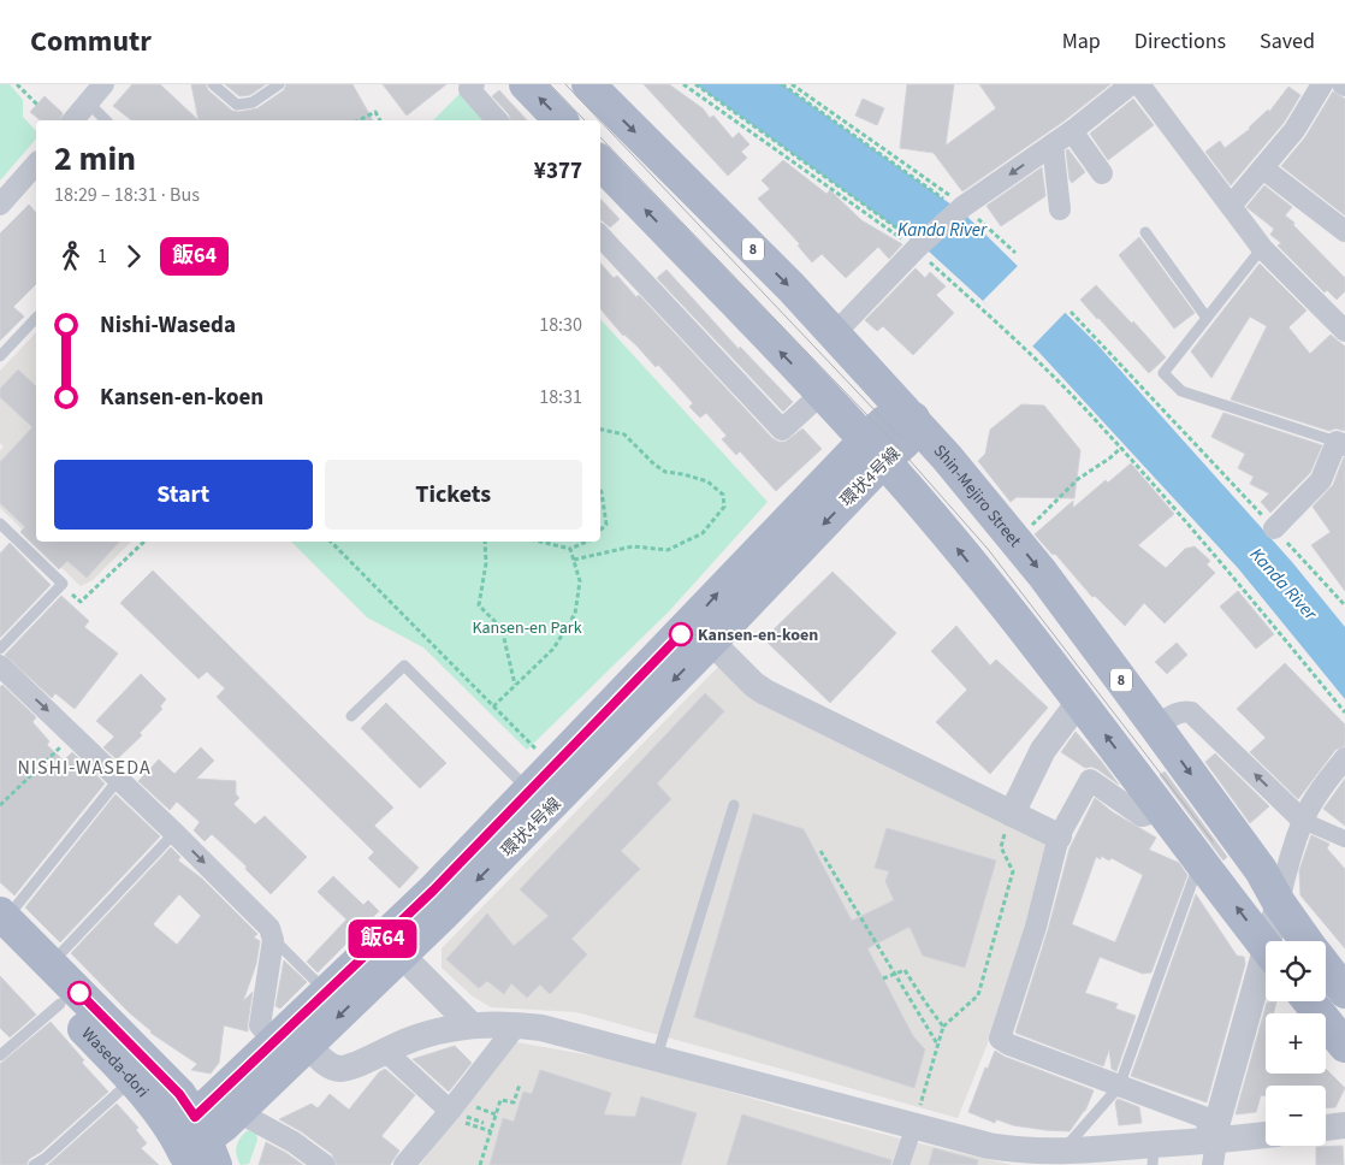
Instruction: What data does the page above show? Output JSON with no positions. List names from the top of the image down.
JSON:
{
  "streets": {
    "main road": [
      "8",
      "環状4号線",
      "Shin-Mejiro Street",
      "Waseda-dori"
    ]
  },
  "crossings": [
    ["環状4号線", "Shin-Mejiro Street"],
    ["環状4号線", "Waseda-dori"]
  ],
  "districts": ["NISHI-WASEDA"],
  "water": ["Kanda River"],
  "parks": ["Kansen-en Park"],
  "places": ["Kansen-en-koen"],
  "lines": ["bus line 飯64"],
  "page": {
    "header": "Commutr",
    "nav": ["Map", "Directions", "Saved"],
    "on_map": "飯64",
    "heading": ["2 min", "18:29 – 18:31 · Bus", "¥377"],
    "legs": ["1", "飯64"],
    "list": [
      {
        "name": "Nishi-Waseda",
        "value": "18:30"
      },
      {
        "name": "Kansen-en-koen",
        "value": "18:31"
      }
    ],
    "buttons": ["Start", "Tickets"],
    "map_buttons": ["+", "−"]
  }
}
